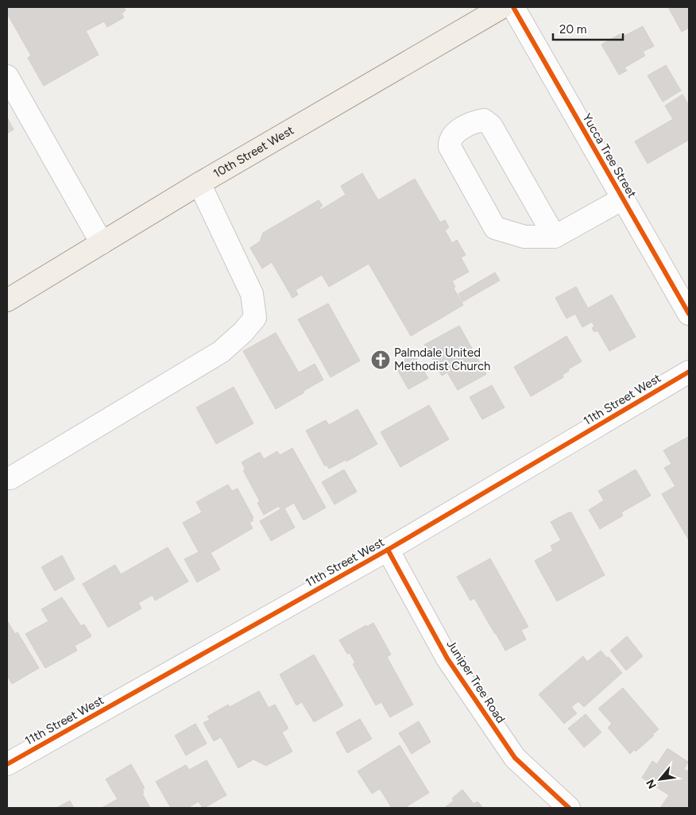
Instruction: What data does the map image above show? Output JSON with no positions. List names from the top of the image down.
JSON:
{
  "streets": {
    "main road": ["10th Street West"],
    "street": ["Yucca Tree Street", "11th Street West", "Juniper Tree Road"]
  },
  "crossings": [
    ["11th Street West", "Juniper Tree Road"]
  ],
  "places": {
    "church": ["Palmdale United Methodist Church"]
  },
  "scale_bar": "20 m",
  "north": "bottom left"
}
